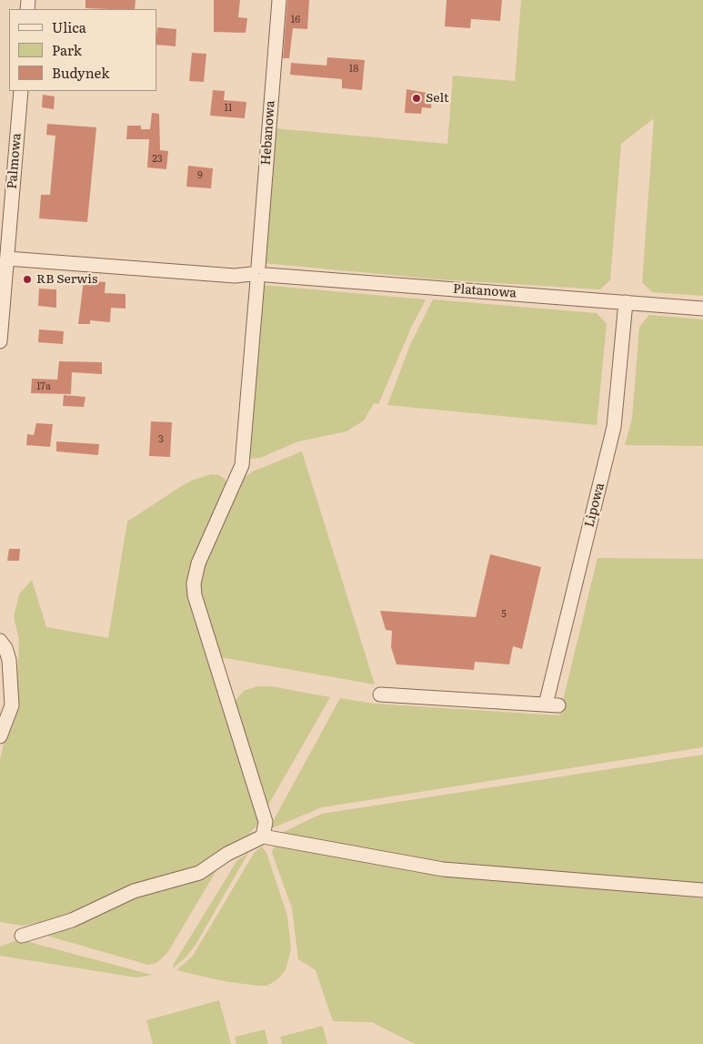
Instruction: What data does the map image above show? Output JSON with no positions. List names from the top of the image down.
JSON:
{
  "streets": {
    "street": [
      "Hebanowa",
      "Palmowa",
      "Platanowa",
      "Lipowa"
    ]
  },
  "crossings": [
    ["Hebanowa", "Platanowa"],
    ["Palmowa", "Platanowa"],
    ["Platanowa", "Lipowa"]
  ],
  "places": ["Selt", "RB Serwis"],
  "house_numbers": [
    "16",
    "18",
    "11",
    "23",
    "9",
    "17a",
    "3",
    "5"
  ],
  "legend": ["Ulica", "Park", "Budynek"]
}
